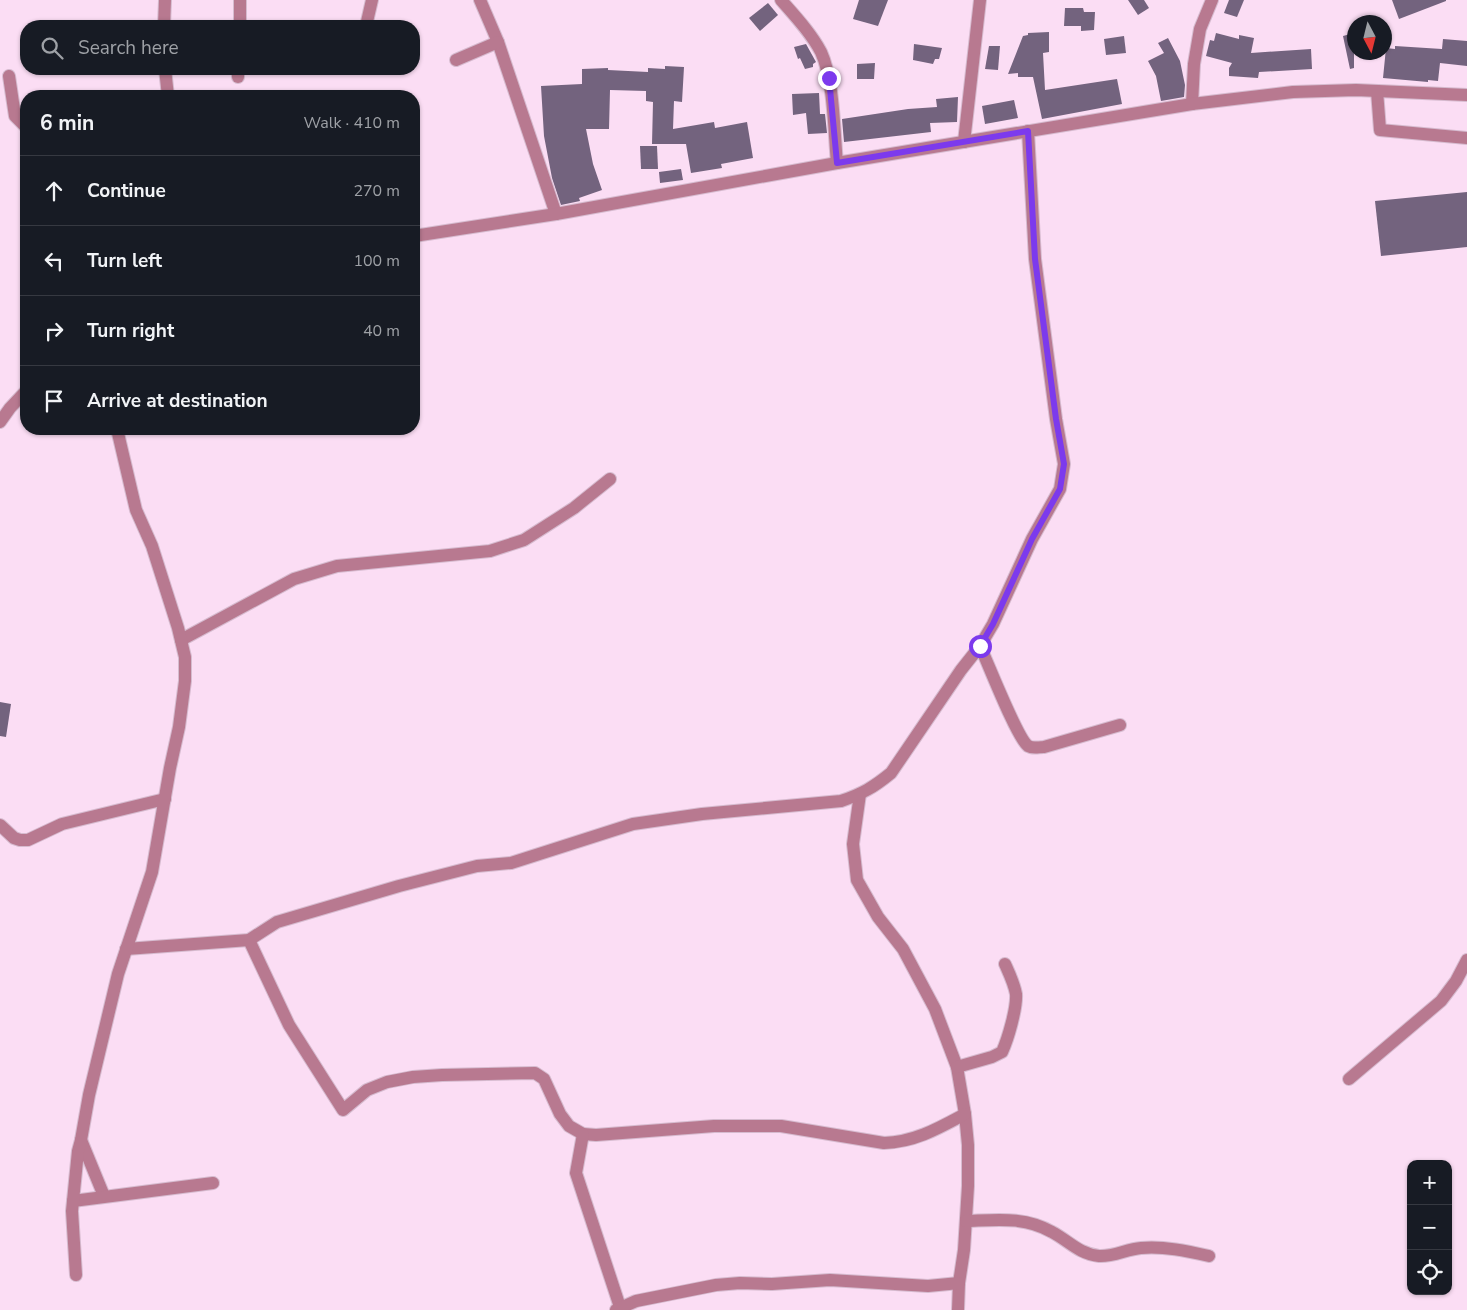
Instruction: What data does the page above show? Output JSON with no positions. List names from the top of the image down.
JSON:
{
  "north": "bottom",
  "page": {
    "search": "Search here",
    "heading": ["6 min", "Walk · 410 m"],
    "list": [
      ["Continue", "270 m"],
      ["Turn left", "100 m"],
      ["Turn right", "40 m"],
      "Arrive at destination"
    ],
    "map_buttons": ["+", "−"]
  }
}
